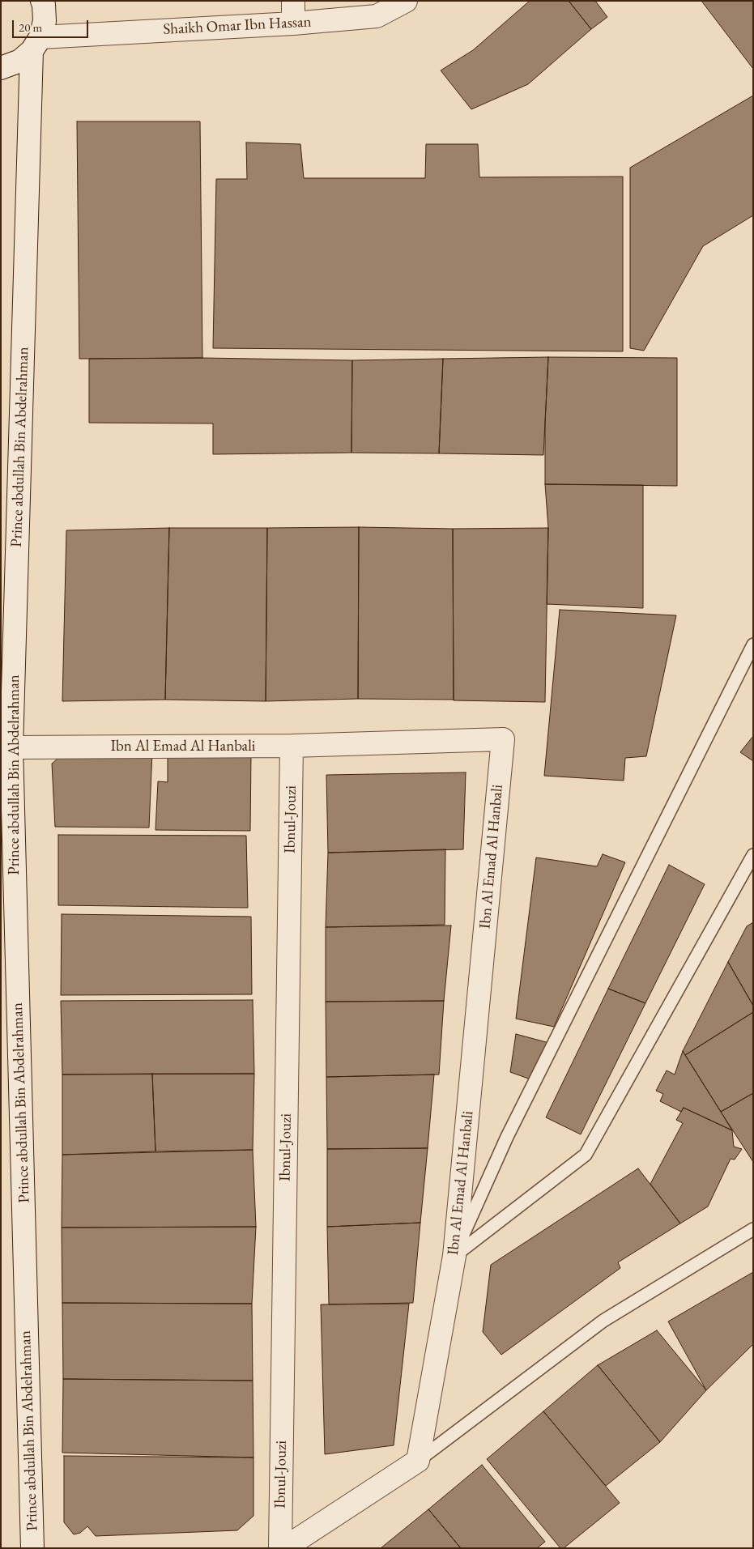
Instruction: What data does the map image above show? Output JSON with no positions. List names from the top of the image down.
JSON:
{
  "streets": {
    "street": [
      "Shaikh Omar Ibn Hassan",
      "Prince abdullah Bin Abdelrahman",
      "Ibn Al Emad Al Hanbali",
      "Ibnul-Jouzi"
    ]
  },
  "crossings": [
    ["Shaikh Omar Ibn Hassan", "Prince abdullah Bin Abdelrahman"],
    ["Prince abdullah Bin Abdelrahman", "Ibn Al Emad Al Hanbali"],
    ["Ibn Al Emad Al Hanbali", "Ibnul-Jouzi"]
  ],
  "scale_bar": "20 m"
}
